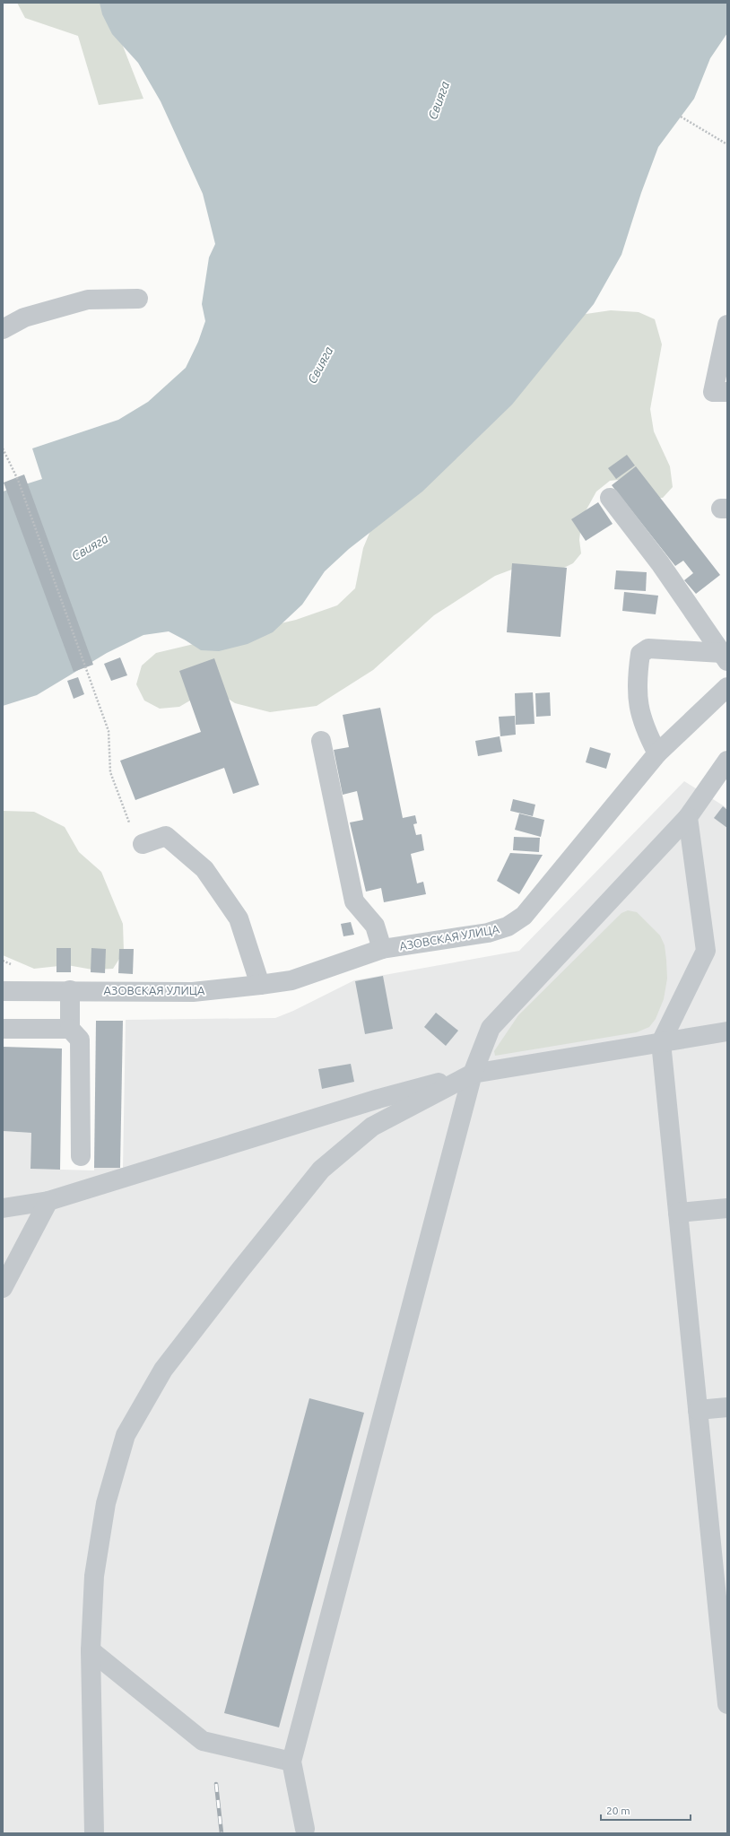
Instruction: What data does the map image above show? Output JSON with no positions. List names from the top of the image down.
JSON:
{
  "streets": {
    "street": ["АЗОВСКАЯ УЛИЦА"]
  },
  "water": ["Свияга"],
  "scale_bar": "20 m"
}
